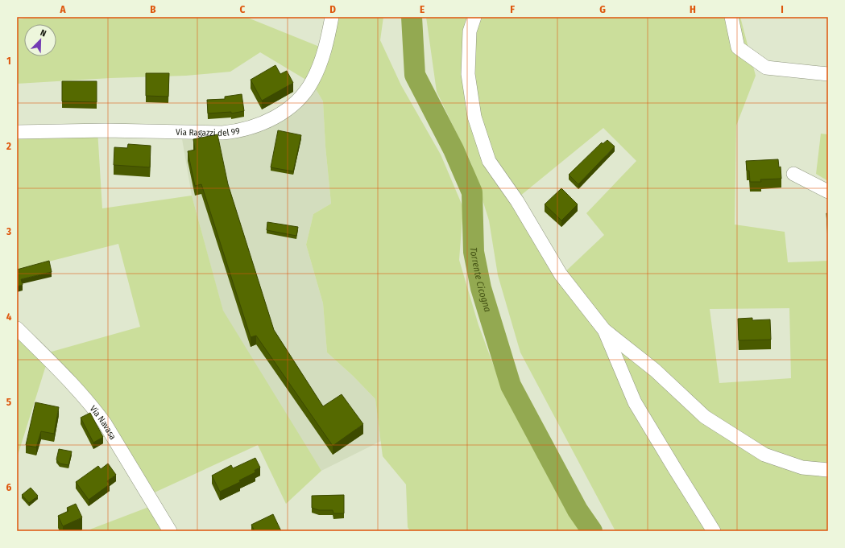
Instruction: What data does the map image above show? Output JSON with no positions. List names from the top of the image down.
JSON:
{
  "streets": {
    "street": ["Via Ragazzi del 99", "Via Navasa"]
  },
  "water": ["Torrente Cicogna"],
  "north": "top right",
  "grid": {
    "columns": [
      "A",
      "B",
      "C",
      "D",
      "E",
      "F",
      "G",
      "H",
      "I"
    ],
    "rows": [
      "1",
      "2",
      "3",
      "4",
      "5",
      "6"
    ]
  }
}
